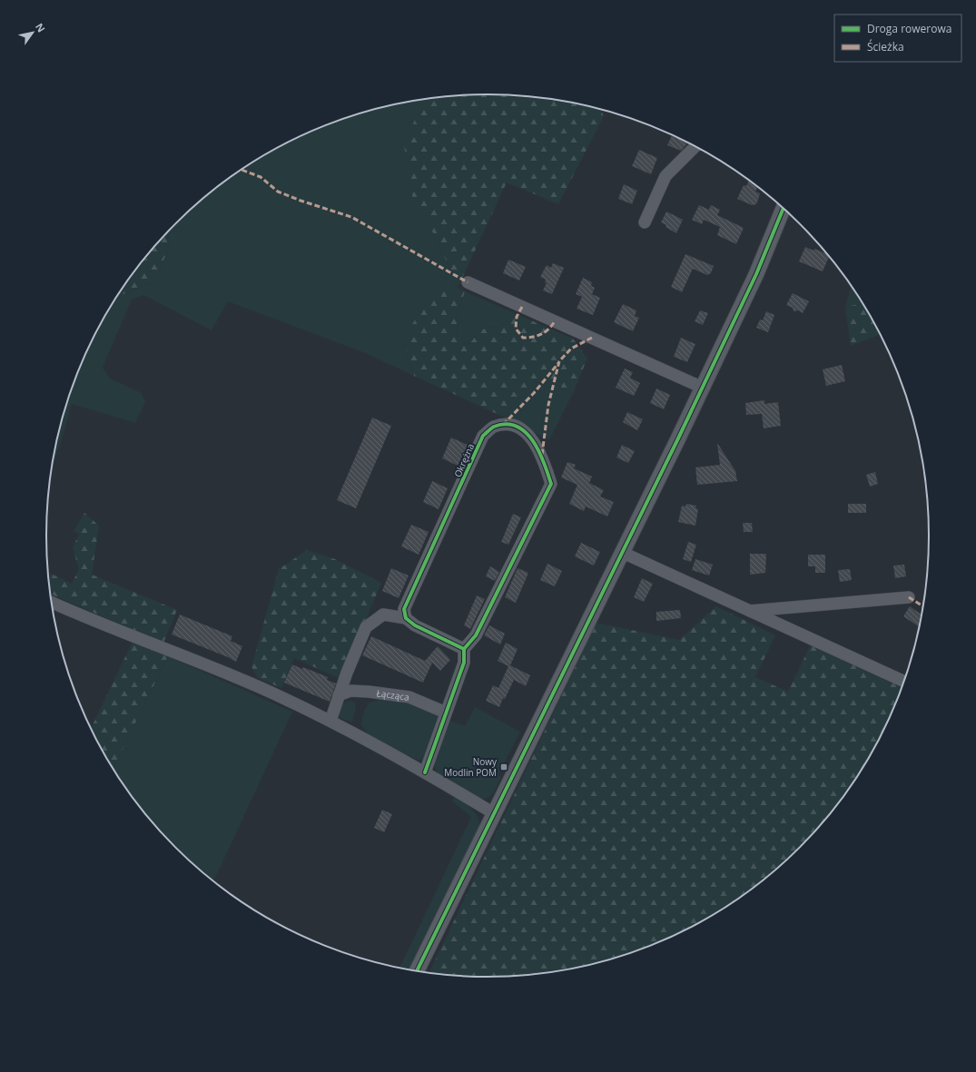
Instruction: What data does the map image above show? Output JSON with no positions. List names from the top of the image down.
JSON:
{
  "streets": {
    "street": ["Okrężna", "Łącząca"]
  },
  "places": {
    "transit": ["Nowy Modlin POM"]
  },
  "legend": ["Droga rowerowa", "Ścieżka"],
  "north": "top right"
}
